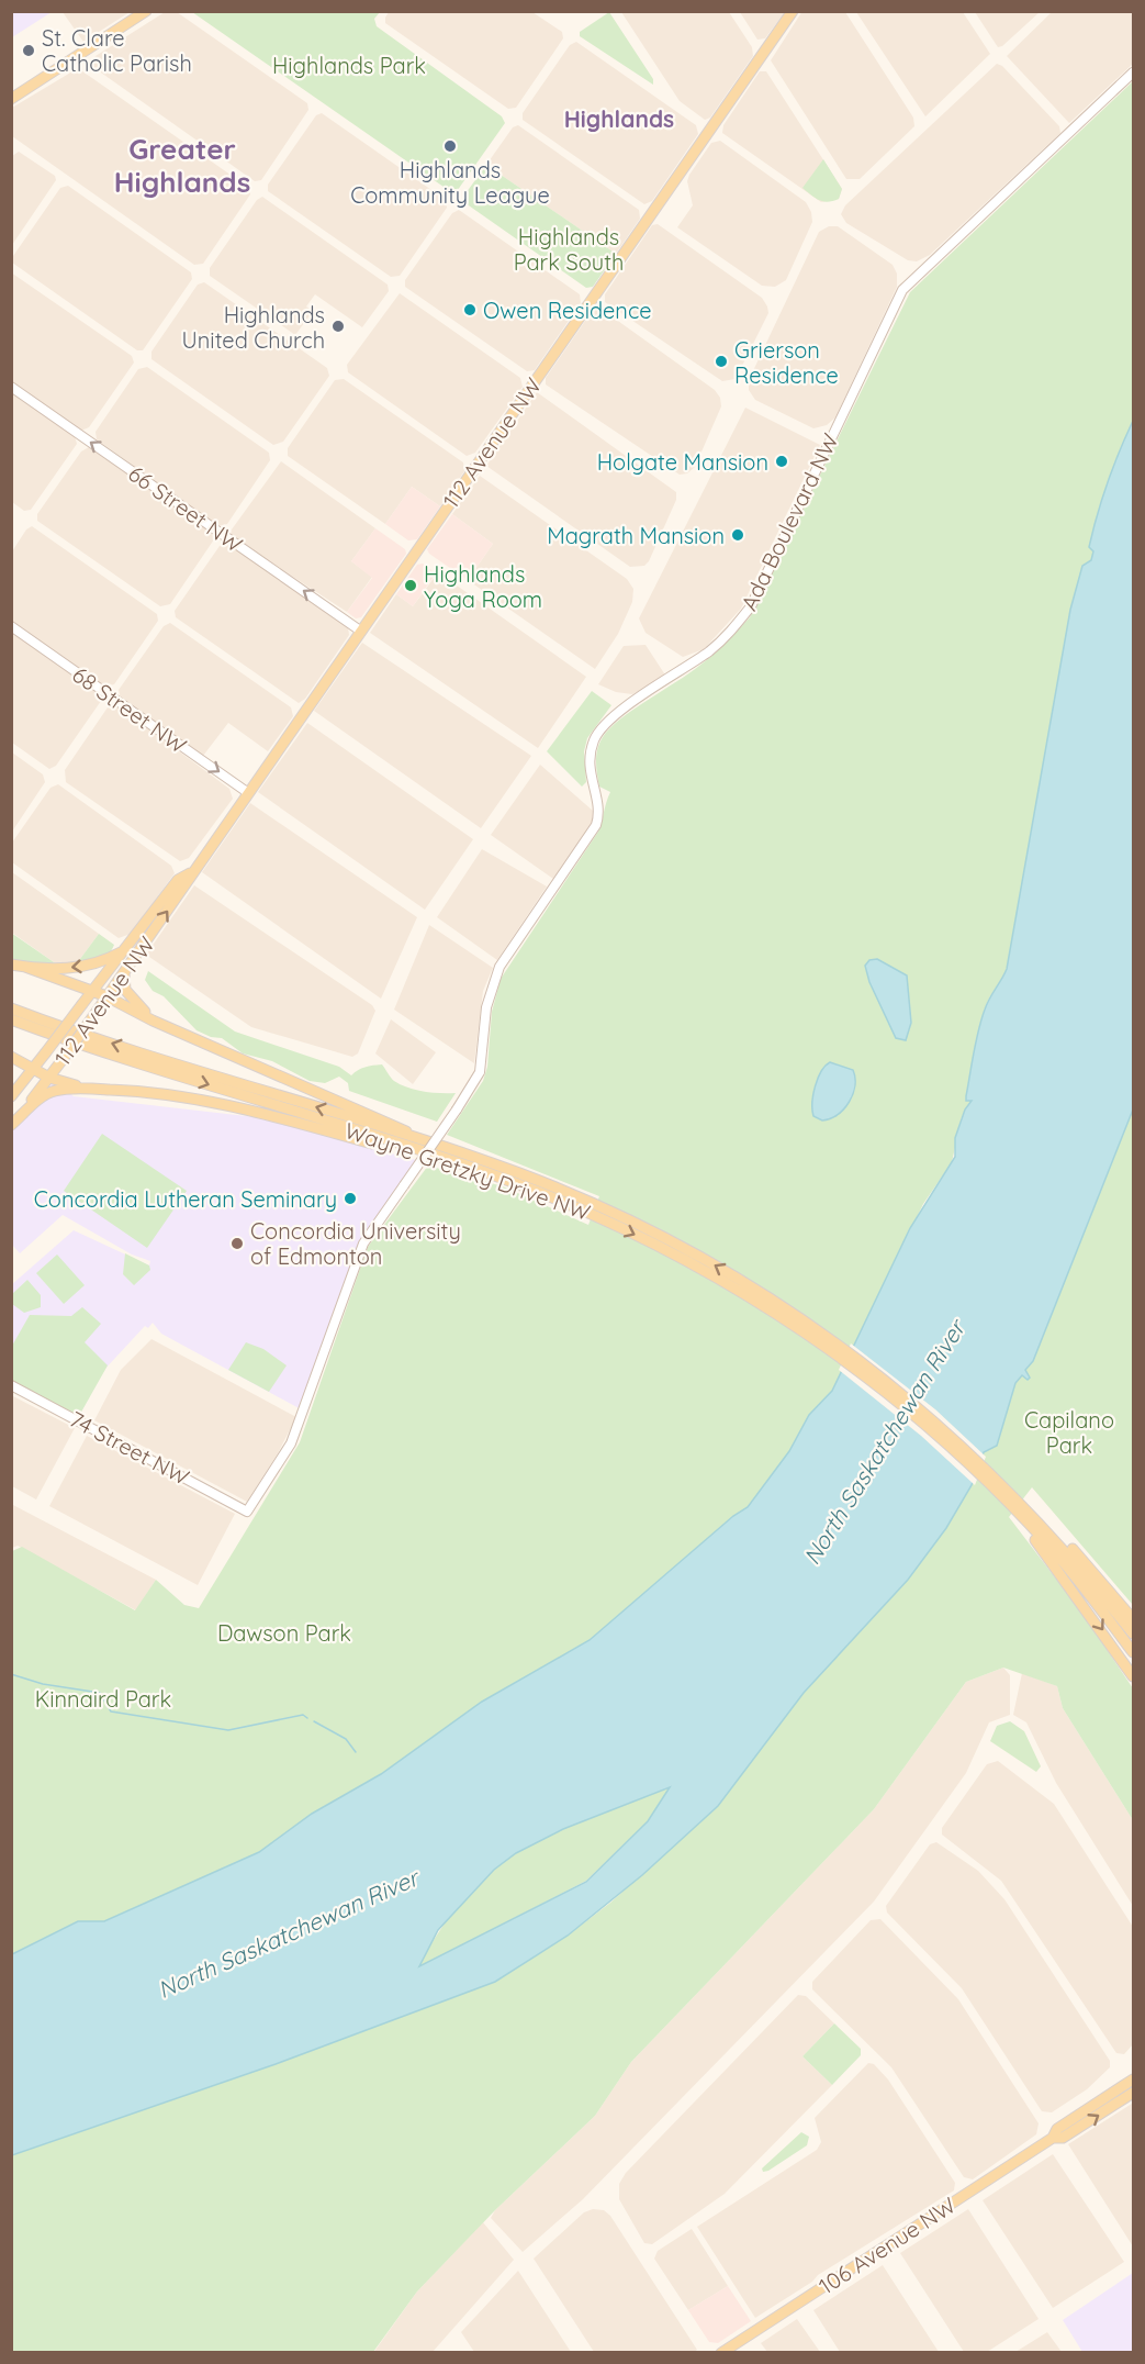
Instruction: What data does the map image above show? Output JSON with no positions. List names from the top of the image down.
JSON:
{
  "streets": {
    "main road": ["112 Avenue NW", "Wayne Gretzky Drive NW", "106 Avenue NW"],
    "street": [
      "66 Street NW",
      "Ada Boulevard NW",
      "68 Street NW",
      "74 Street NW"
    ]
  },
  "crossings": [
    ["112 Avenue NW", "66 Street NW"],
    ["112 Avenue NW", "68 Street NW"],
    ["Ada Boulevard NW", "74 Street NW"]
  ],
  "one_way": ["66 Street NW", "68 Street NW"],
  "districts": ["Highlands", "Greater Highlands"],
  "water": ["North Saskatchewan River"],
  "parks": [
    "Highlands Park",
    "Highlands Park South",
    "Capilano Park",
    "Dawson Park",
    "Kinnaird Park"
  ],
  "places": [
    "St. Clare Catholic Parish",
    "Highlands Community League",
    "Owen Residence",
    "Highlands United Church",
    "Grierson Residence",
    "Holgate Mansion",
    "Magrath Mansion",
    "Highlands Yoga Room",
    "Concordia Lutheran Seminary",
    "Concordia University of Edmonton"
  ]
}
